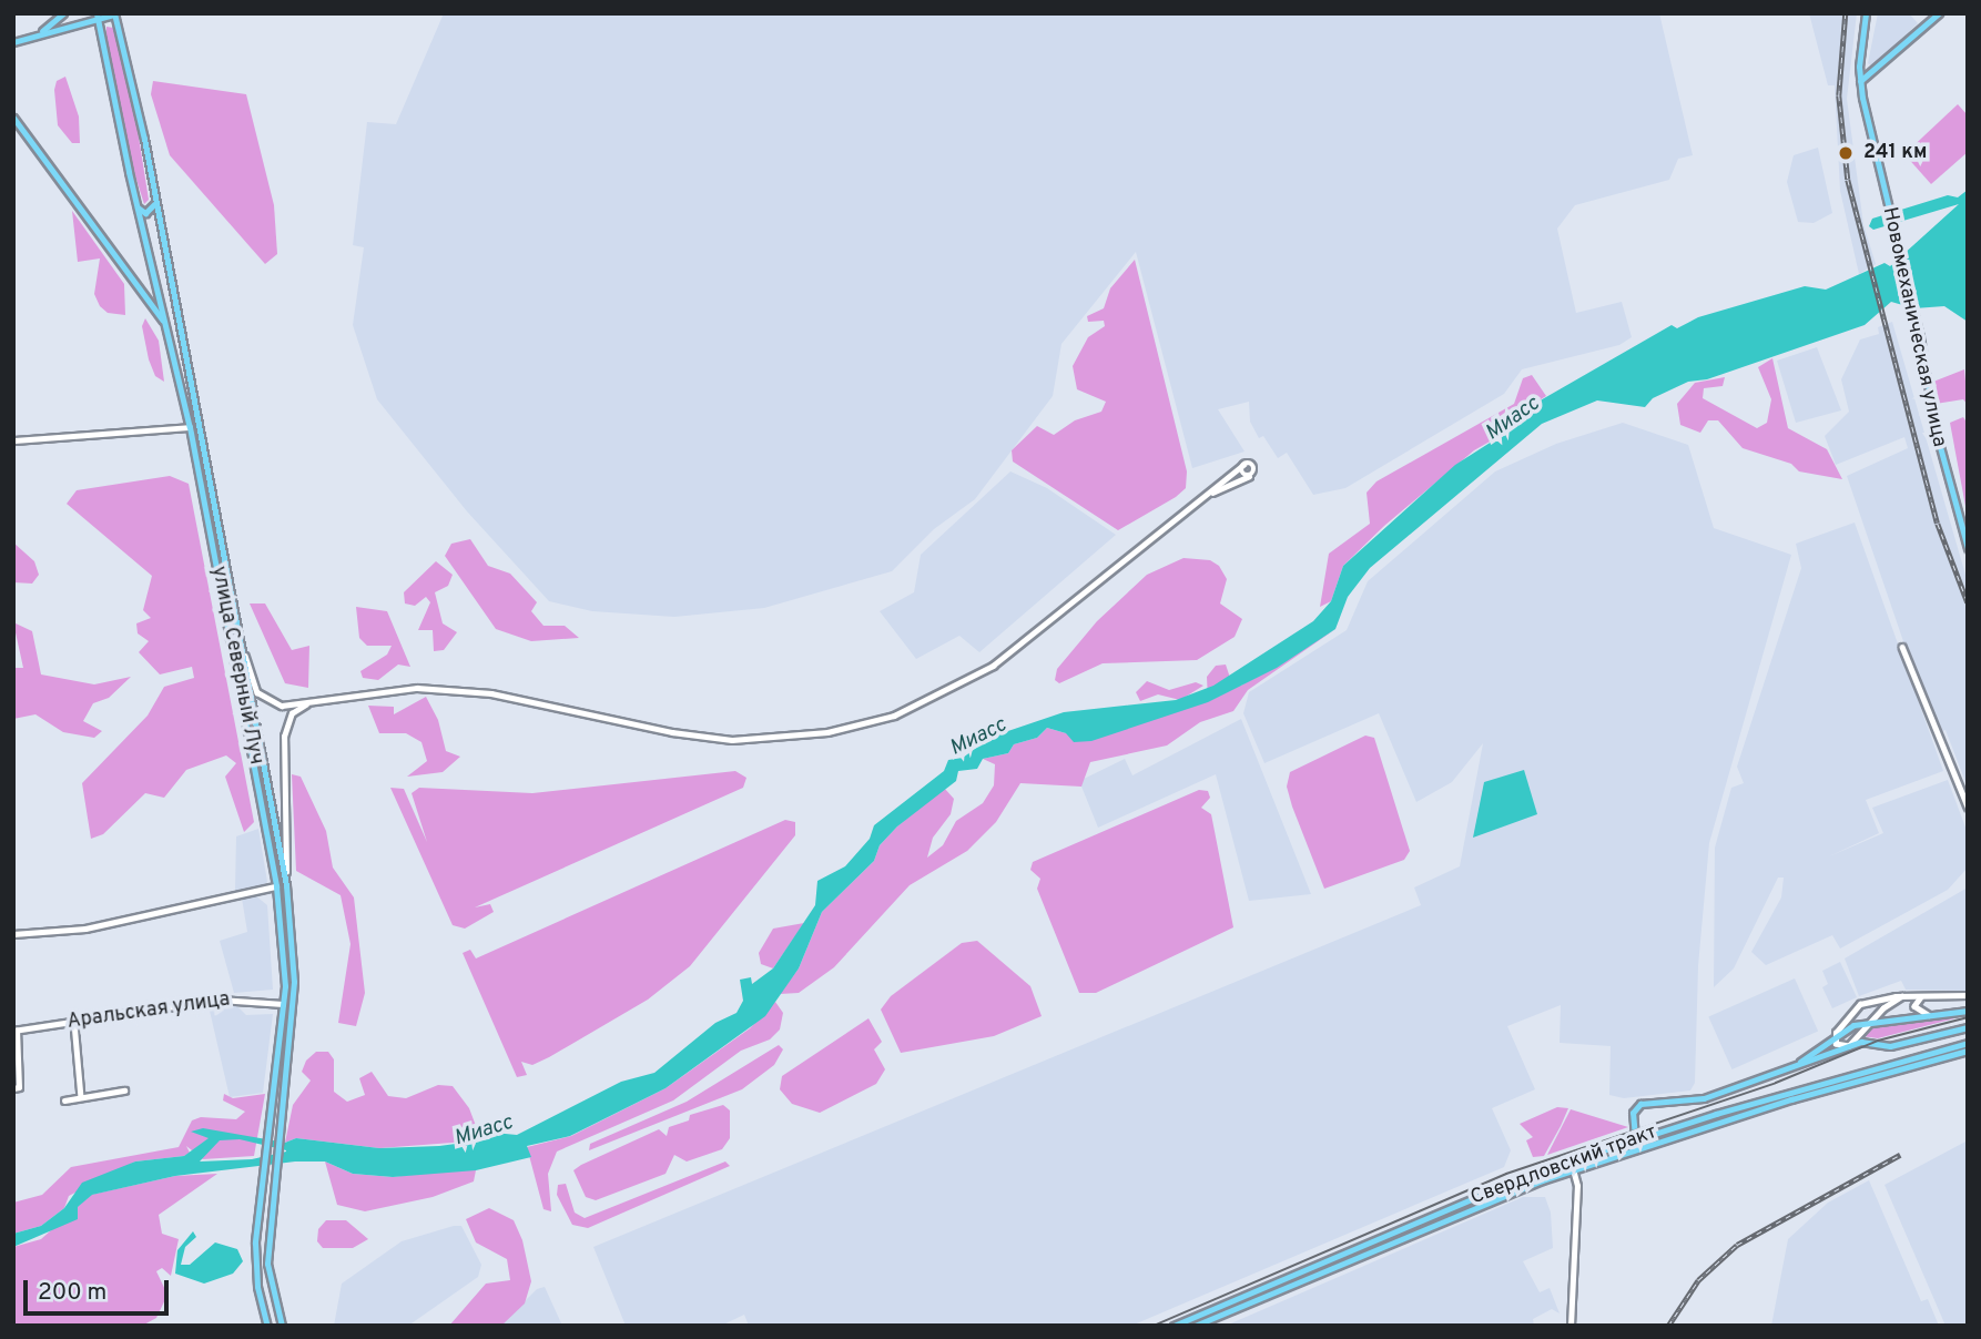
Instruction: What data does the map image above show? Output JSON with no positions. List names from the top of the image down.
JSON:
{
  "streets": {
    "main road": ["Новомеханическая улица", "улица Северный Луч", "Свердловский тракт"],
    "street": ["Аральская улица"]
  },
  "crossings": [
    ["улица Северный Луч", "Аральская улица"]
  ],
  "water": ["Миасс"],
  "places": ["241 км"],
  "scale_bar": "200 m"
}
